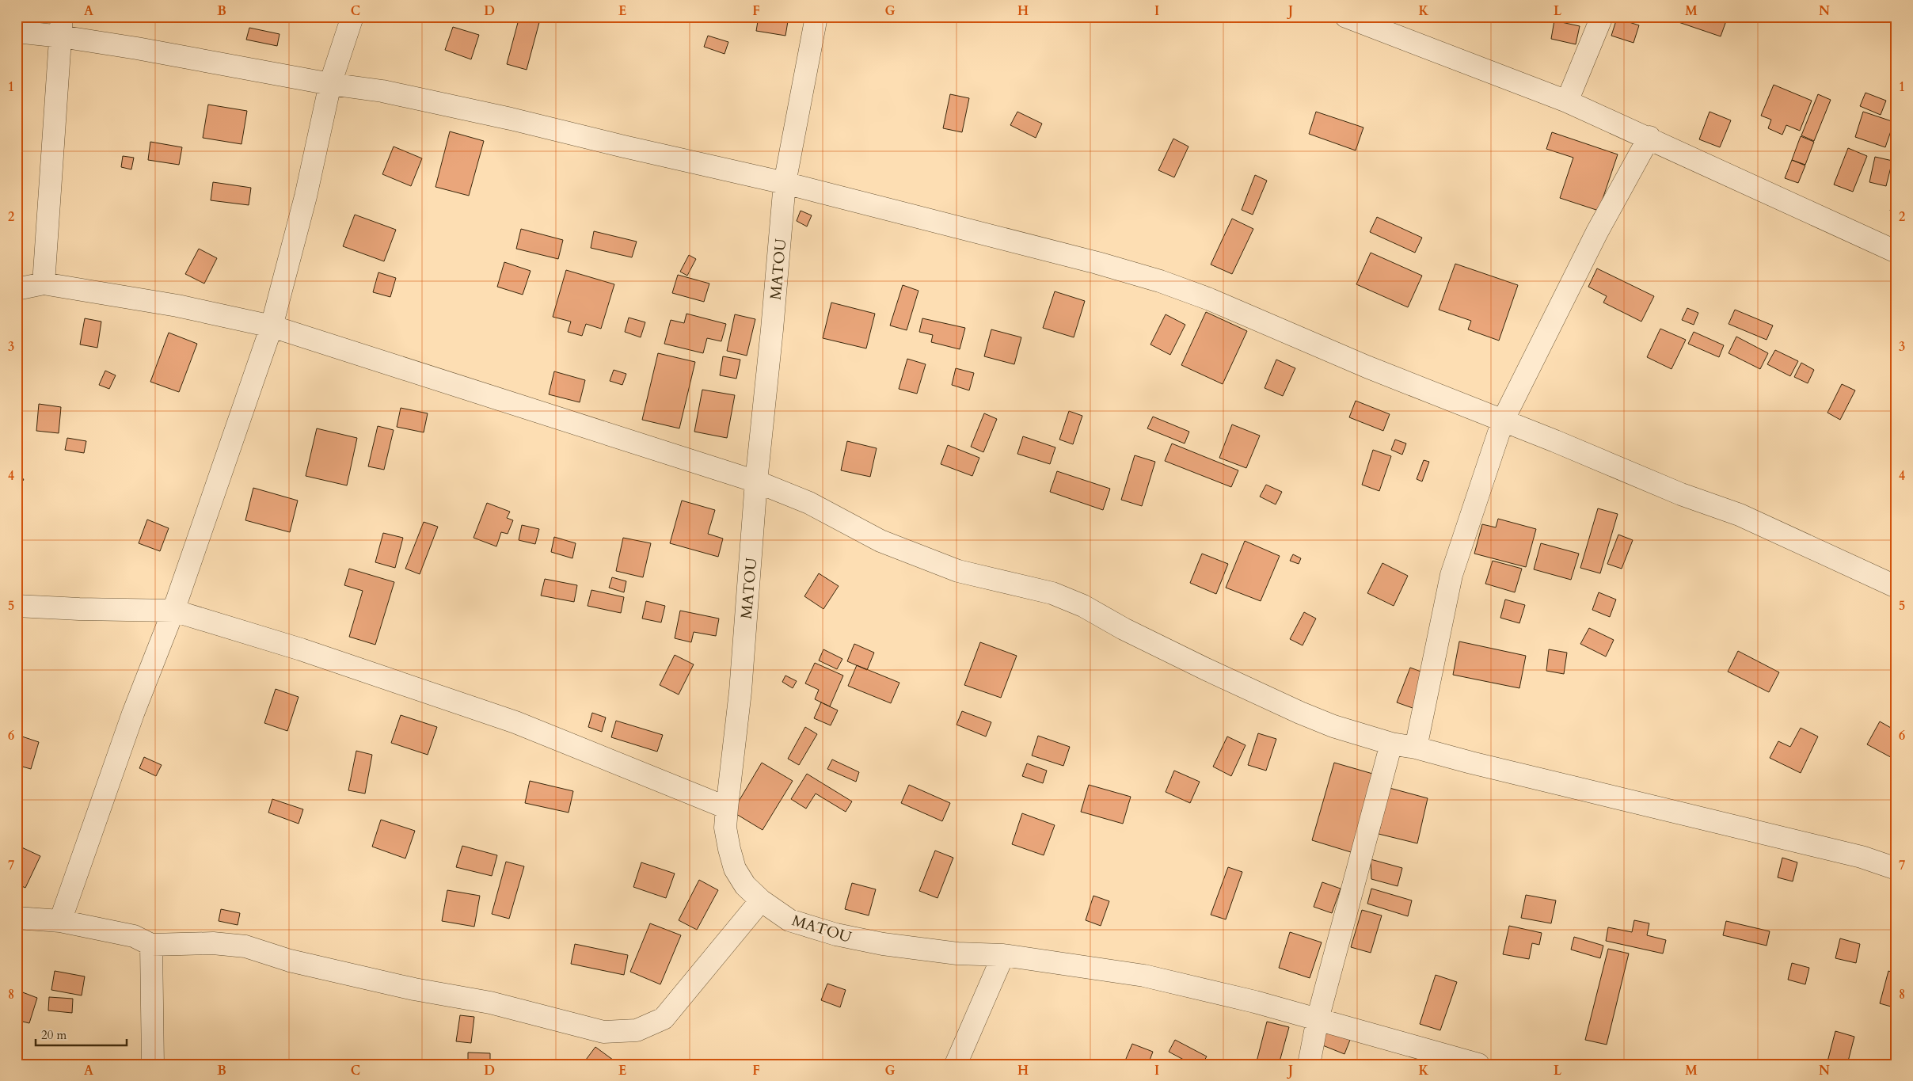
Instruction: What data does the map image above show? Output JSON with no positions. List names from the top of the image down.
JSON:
{
  "streets": {
    "street": ["MATOU"]
  },
  "scale_bar": "20 m",
  "grid": {
    "columns": [
      "A",
      "B",
      "C",
      "D",
      "E",
      "F",
      "G",
      "H",
      "I",
      "J",
      "K",
      "L",
      "M",
      "N"
    ],
    "rows": [
      "1",
      "2",
      "3",
      "4",
      "5",
      "6",
      "7",
      "8"
    ]
  }
}
